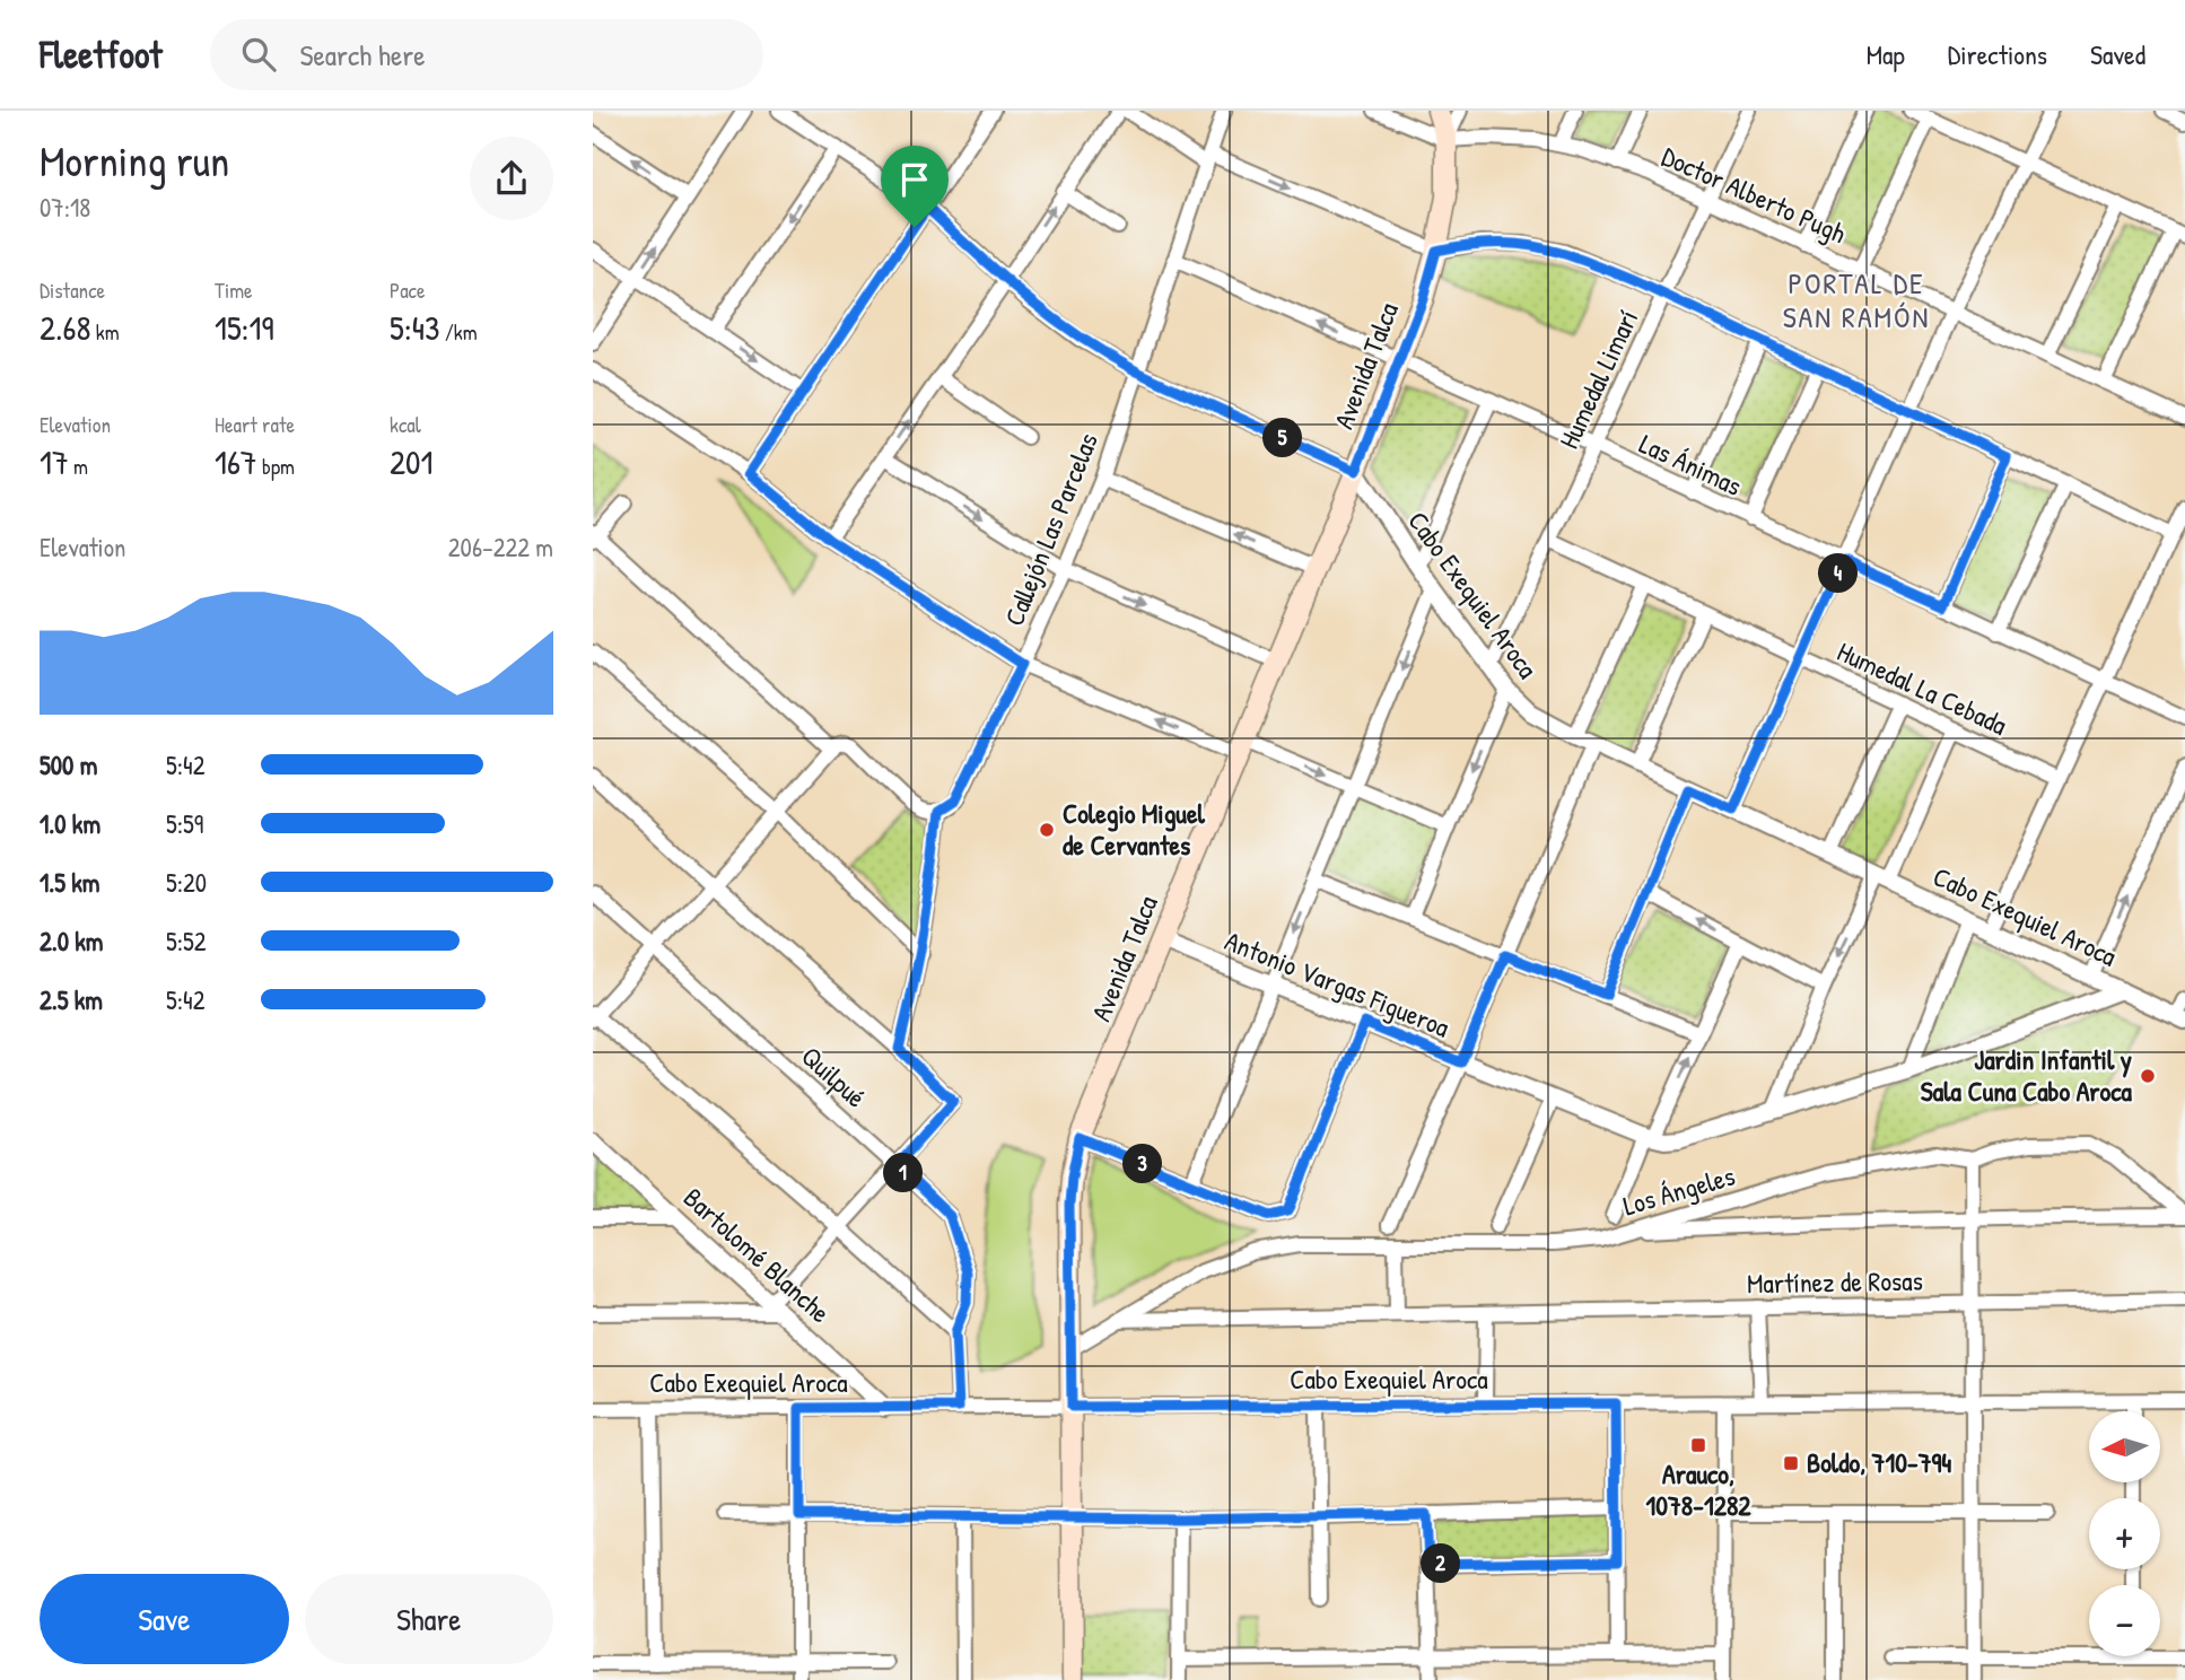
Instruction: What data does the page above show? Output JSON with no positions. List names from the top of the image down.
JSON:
{
  "streets": {
    "main road": ["Avenida Talca"],
    "street": [
      "Doctor Alberto Pugh",
      "Humedal Limarí",
      "Las Ánimas",
      "Callejón Las Parcelas",
      "Cabo Exequiel Aroca",
      "Humedal La Cebada",
      "Antonio Vargas Figueroa",
      "Quilpué",
      "Los Ángeles",
      "Bartolomé Blanche",
      "Martínez de Rosas"
    ]
  },
  "crossings": [
    ["Doctor Alberto Pugh", "Avenida Talca"],
    ["Doctor Alberto Pugh", "Humedal Limarí"],
    ["Avenida Talca", "Las Ánimas"],
    ["Avenida Talca", "Cabo Exequiel Aroca"],
    ["Avenida Talca", "Antonio Vargas Figueroa"],
    ["Avenida Talca", "Los Ángeles"],
    ["Humedal Limarí", "Las Ánimas"],
    ["Humedal Limarí", "Cabo Exequiel Aroca"],
    ["Humedal Limarí", "Humedal La Cebada"],
    ["Las Ánimas", "Callejón Las Parcelas"],
    ["Cabo Exequiel Aroca", "Antonio Vargas Figueroa"],
    ["Cabo Exequiel Aroca", "Quilpué"],
    ["Cabo Exequiel Aroca", "Bartolomé Blanche"],
    ["Los Ángeles", "Martínez de Rosas"]
  ],
  "districts": ["PORTAL DE SAN RAMÓN"],
  "places": {
    "other": ["Colegio Miguel de Cervantes", "Jardin Infantil y Sala Cuna Cabo Aroca"],
    "transit": ["Arauco, 1078-1282", "Boldo, 710-794"]
  },
  "north": "left",
  "page": {
    "header": "Fleetfoot",
    "search": "Search here",
    "nav": ["Map", "Directions", "Saved"],
    "heading": ["Morning run", "07:18"],
    "stats": [
      ["Distance", "2.68 km"],
      ["Time", "15:19"],
      ["Pace", "5:43 /km"],
      ["Elevation", "17 m"],
      ["Heart rate", "167 bpm"],
      ["kcal", "201"]
    ],
    "pins": [
      "5",
      "4",
      "3",
      "1",
      "2"
    ],
    "chart": ["Elevation", "206–222 m"],
    "list": [
      {
        "name": "500 m",
        "note": "5:42"
      },
      {
        "name": "1.0 km",
        "note": "5:59"
      },
      {
        "name": "1.5 km",
        "note": "5:20"
      },
      {
        "name": "2.0 km",
        "note": "5:52"
      },
      {
        "name": "2.5 km",
        "note": "5:42"
      }
    ],
    "map_buttons": ["+", "−"],
    "buttons": ["Save", "Share"]
  }
}
